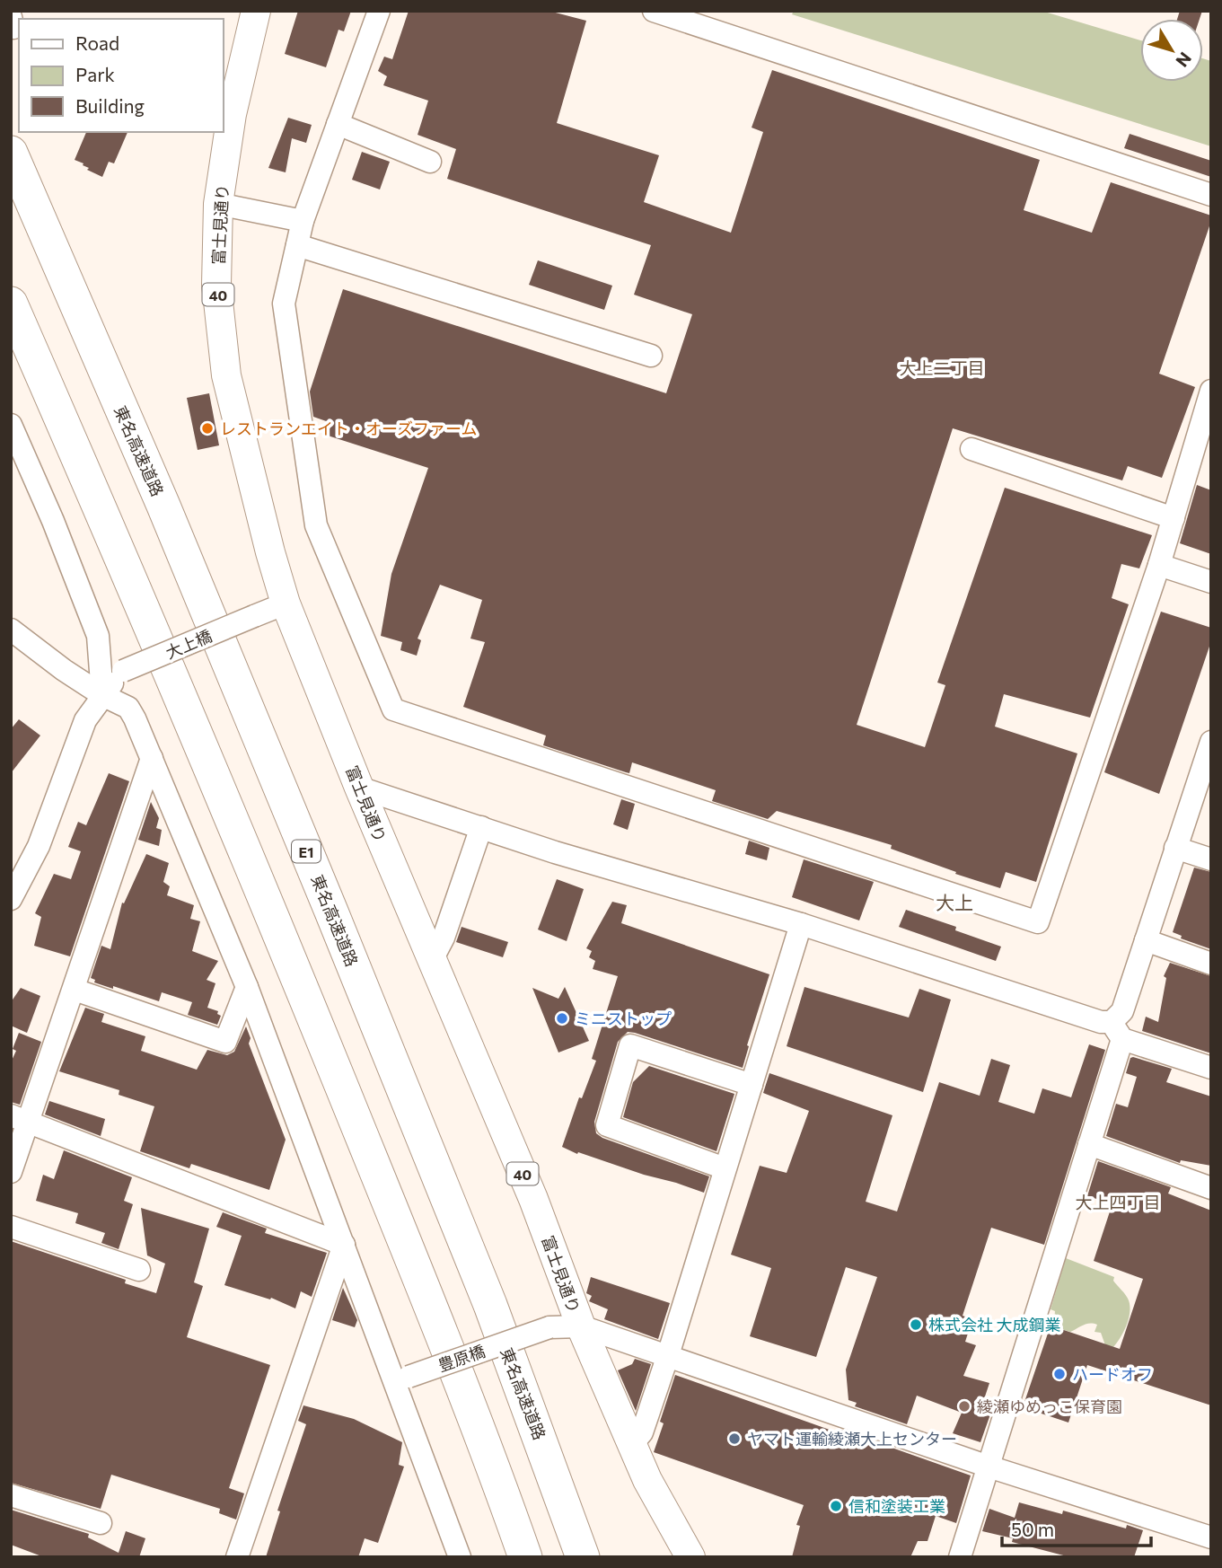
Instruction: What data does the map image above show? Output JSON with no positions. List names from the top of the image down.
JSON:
{
  "streets": {
    "highway": ["東名高速道路", "E1"],
    "main road": ["富士見通り", "40"],
    "street": ["大上橋", "豊原橋"]
  },
  "crossings": [
    ["富士見通り", "大上橋"],
    ["富士見通り", "豊原橋"]
  ],
  "districts": ["大上二丁目", "大上", "大上四丁目"],
  "places": [
    "レストランエイト・オーズファーム",
    "ミニストップ",
    "株式会社 大成鋼業",
    "ハードオフ",
    "綾瀬ゆめっこ保育園",
    "ヤマト運輸綾瀬大上センター",
    "信和塗装工業"
  ],
  "legend": ["Road", "Park", "Building"],
  "scale_bar": "50 m",
  "north": "bottom right"
}
